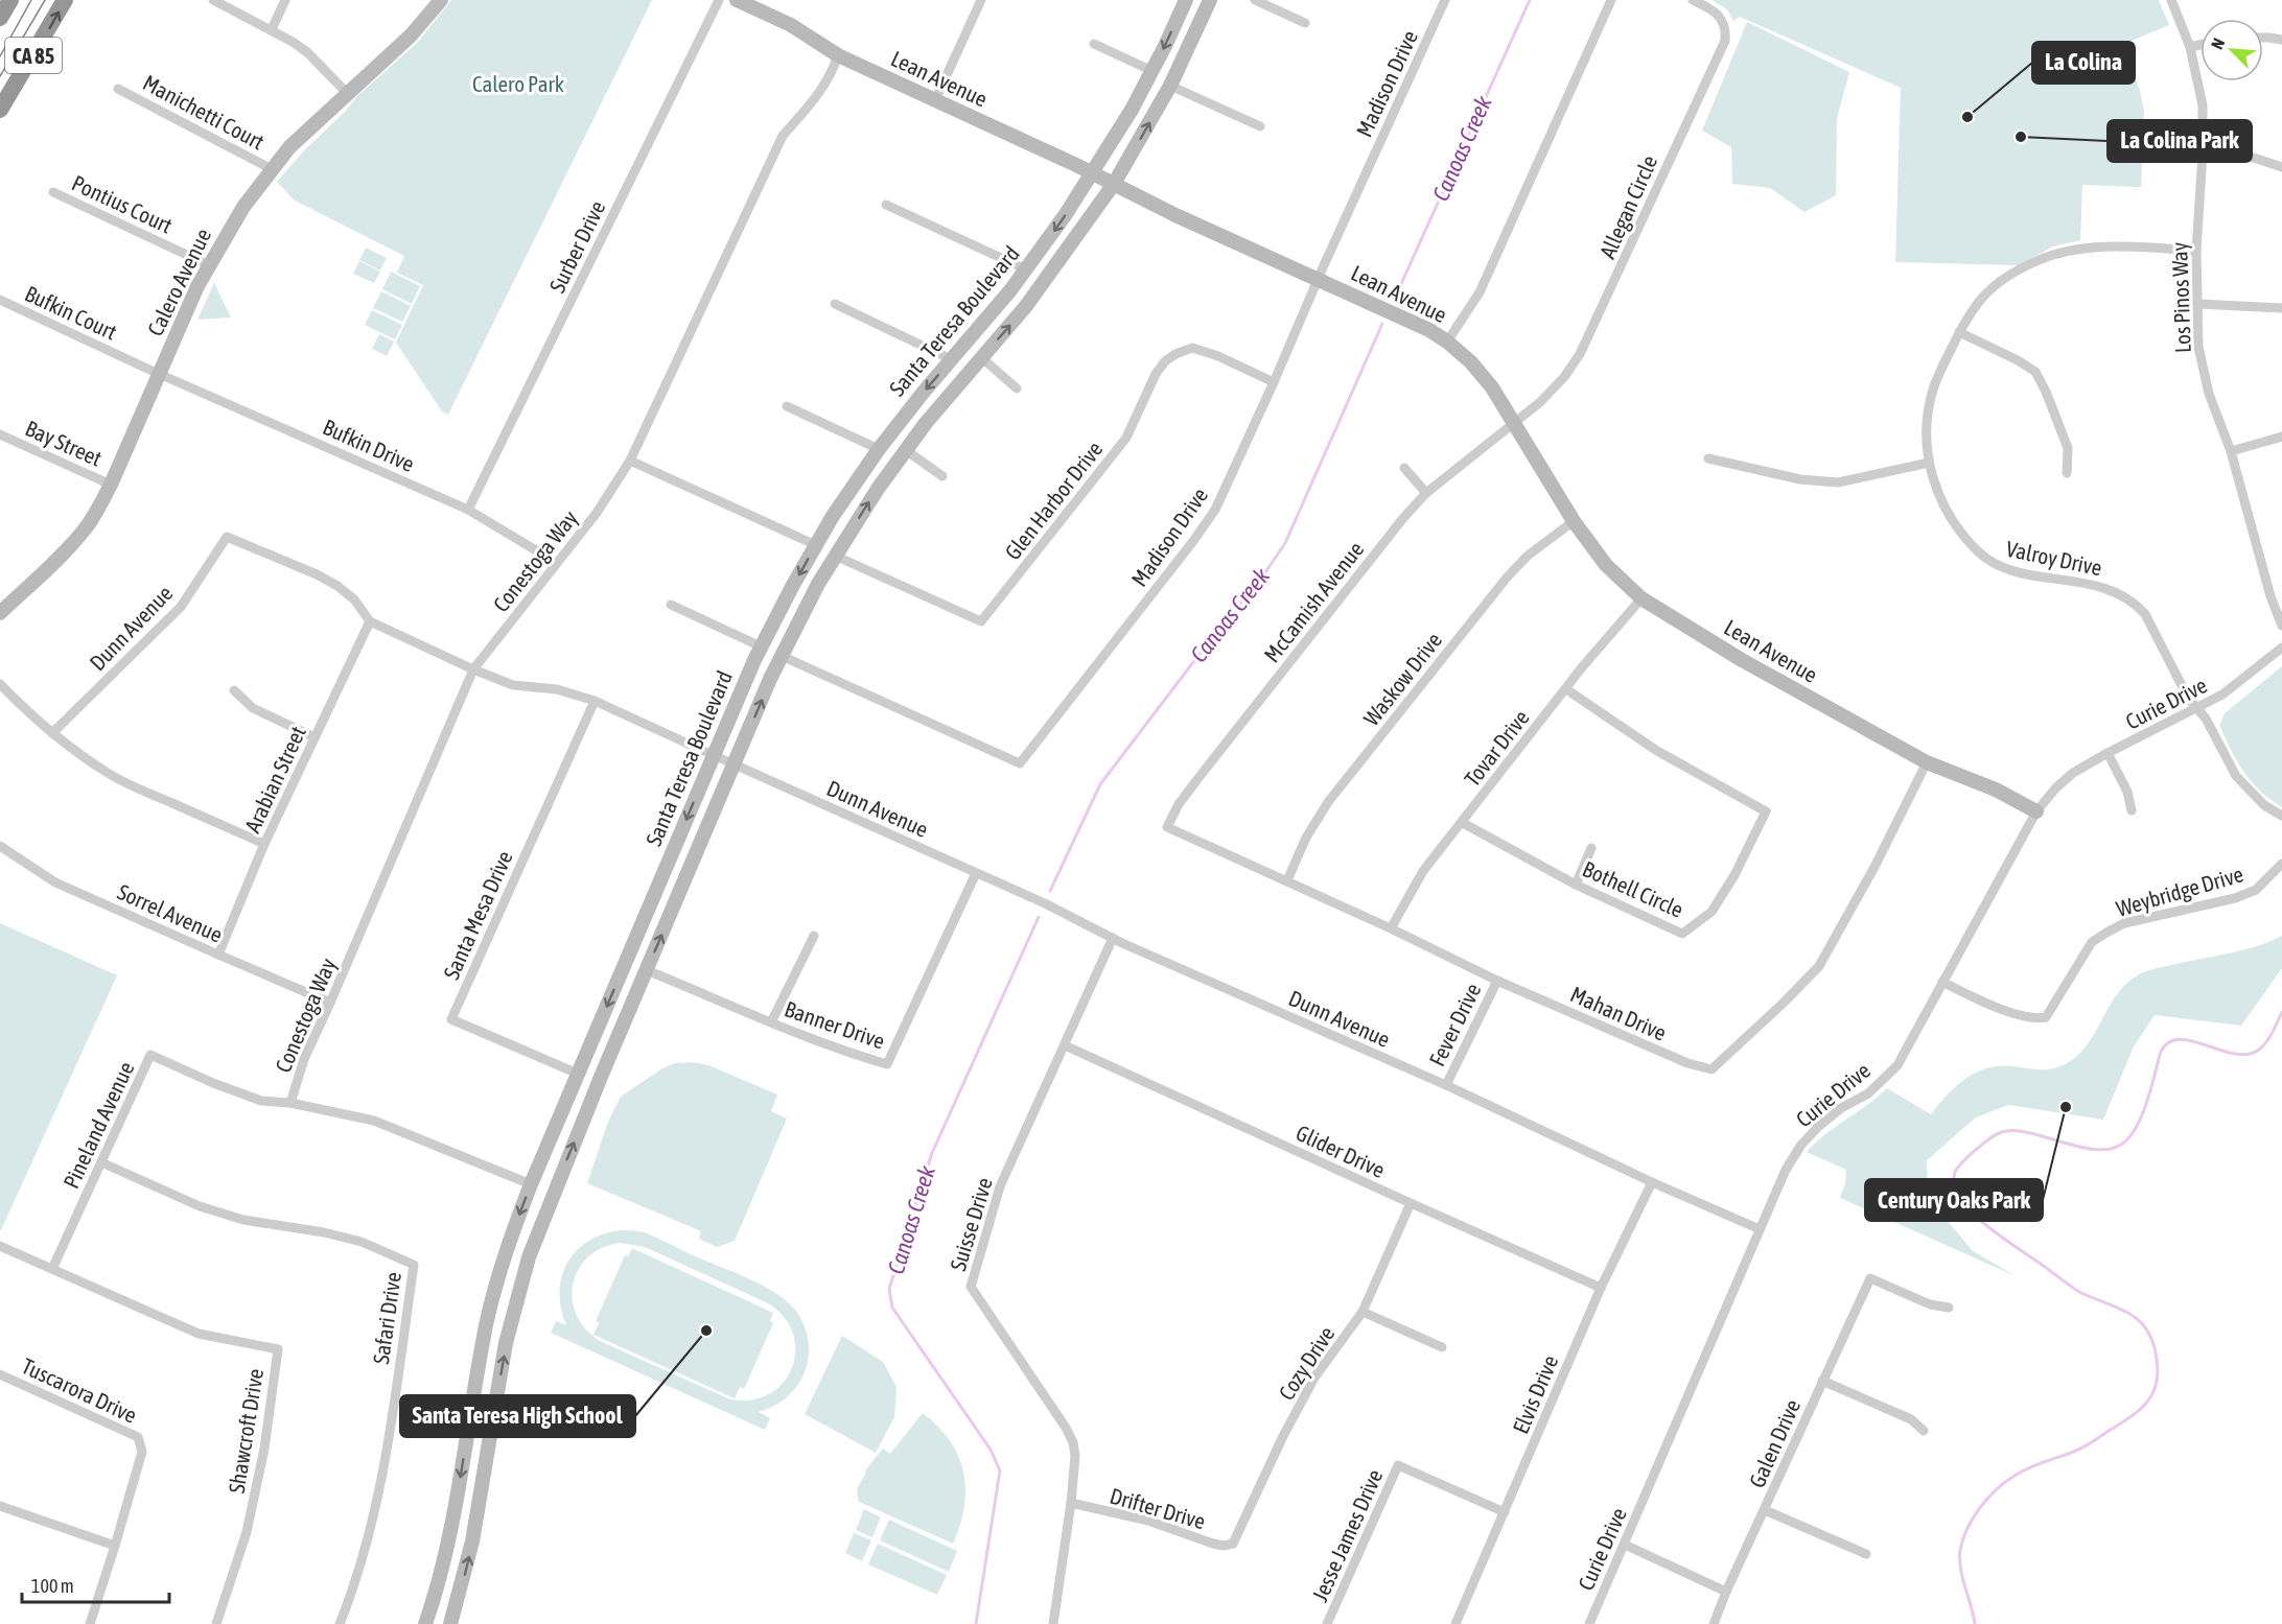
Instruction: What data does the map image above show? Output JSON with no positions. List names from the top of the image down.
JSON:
{
  "streets": {
    "highway": ["CA 85"],
    "main road": ["Lean Avenue", "Calero Avenue", "Santa Teresa Boulevard"],
    "street": [
      "Madison Drive",
      "Manichetti Court",
      "Pontius Court",
      "Allegan Circle",
      "Surber Drive",
      "Los Pinos Way",
      "Bufkin Court",
      "Bay Street",
      "Bufkin Drive",
      "Glen Harbor Drive",
      "Valroy Drive",
      "Conestoga Way",
      "McCamish Avenue",
      "Dunn Avenue",
      "Waskow Drive",
      "Curie Drive",
      "Tovar Drive",
      "Arabian Street",
      "Bothell Circle",
      "Weybridge Drive",
      "Sorrel Avenue",
      "Santa Mesa Drive",
      "Mahan Drive",
      "Banner Drive",
      "Fever Drive",
      "Pineland Avenue",
      "Glider Drive",
      "Suisse Drive",
      "Safari Drive",
      "Cozy Drive",
      "Tuscarora Drive",
      "Elvis Drive",
      "Shawcroft Drive",
      "Galen Drive",
      "Drifter Drive",
      "Jesse James Drive"
    ]
  },
  "crossings": [
    ["Lean Avenue", "Madison Drive"],
    ["Lean Avenue", "Allegan Circle"],
    ["Lean Avenue", "Santa Teresa Boulevard"],
    ["Lean Avenue", "Conestoga Way"],
    ["Lean Avenue", "McCamish Avenue"],
    ["Lean Avenue", "Waskow Drive"],
    ["Lean Avenue", "Curie Drive"],
    ["Lean Avenue", "Tovar Drive"],
    ["Lean Avenue", "Mahan Drive"],
    ["Madison Drive", "Santa Teresa Boulevard"],
    ["Madison Drive", "Glen Harbor Drive"],
    ["Manichetti Court", "Calero Avenue"],
    ["Pontius Court", "Calero Avenue"],
    ["Allegan Circle", "McCamish Avenue"],
    ["Surber Drive", "Bufkin Drive"],
    ["Calero Avenue", "Bufkin Court"],
    ["Calero Avenue", "Bay Street"],
    ["Calero Avenue", "Bufkin Drive"],
    ["Los Pinos Way", "Valroy Drive"],
    ["Bufkin Court", "Bufkin Drive"],
    ["Santa Teresa Boulevard", "Glen Harbor Drive"],
    ["Santa Teresa Boulevard", "Dunn Avenue"],
    ["Santa Teresa Boulevard", "Santa Mesa Drive"],
    ["Santa Teresa Boulevard", "Banner Drive"],
    ["Santa Teresa Boulevard", "Pineland Avenue"],
    ["Bufkin Drive", "Conestoga Way"],
    ["Valroy Drive", "Curie Drive"],
    ["Conestoga Way", "Dunn Avenue"],
    ["Conestoga Way", "Sorrel Avenue"],
    ["Conestoga Way", "Pineland Avenue"],
    ["McCamish Avenue", "Mahan Drive"],
    ["Dunn Avenue", "Curie Drive"],
    ["Dunn Avenue", "Arabian Street"],
    ["Dunn Avenue", "Santa Mesa Drive"],
    ["Dunn Avenue", "Banner Drive"],
    ["Dunn Avenue", "Fever Drive"],
    ["Dunn Avenue", "Suisse Drive"],
    ["Dunn Avenue", "Elvis Drive"],
    ["Waskow Drive", "Mahan Drive"],
    ["Curie Drive", "Weybridge Drive"],
    ["Tovar Drive", "Bothell Circle"],
    ["Tovar Drive", "Mahan Drive"],
    ["Arabian Street", "Sorrel Avenue"],
    ["Mahan Drive", "Fever Drive"],
    ["Pineland Avenue", "Safari Drive"],
    ["Pineland Avenue", "Shawcroft Drive"],
    ["Glider Drive", "Suisse Drive"],
    ["Glider Drive", "Cozy Drive"],
    ["Glider Drive", "Elvis Drive"],
    ["Suisse Drive", "Drifter Drive"],
    ["Cozy Drive", "Drifter Drive"],
    ["Elvis Drive", "Jesse James Drive"]
  ],
  "water": ["Canoas Creek"],
  "parks": ["Calero Park"],
  "places": [
    "La Colina",
    "La Colina Park",
    "Century Oaks Park",
    "Santa Teresa High School"
  ],
  "scale_bar": "100 m",
  "north": "top left"
}
